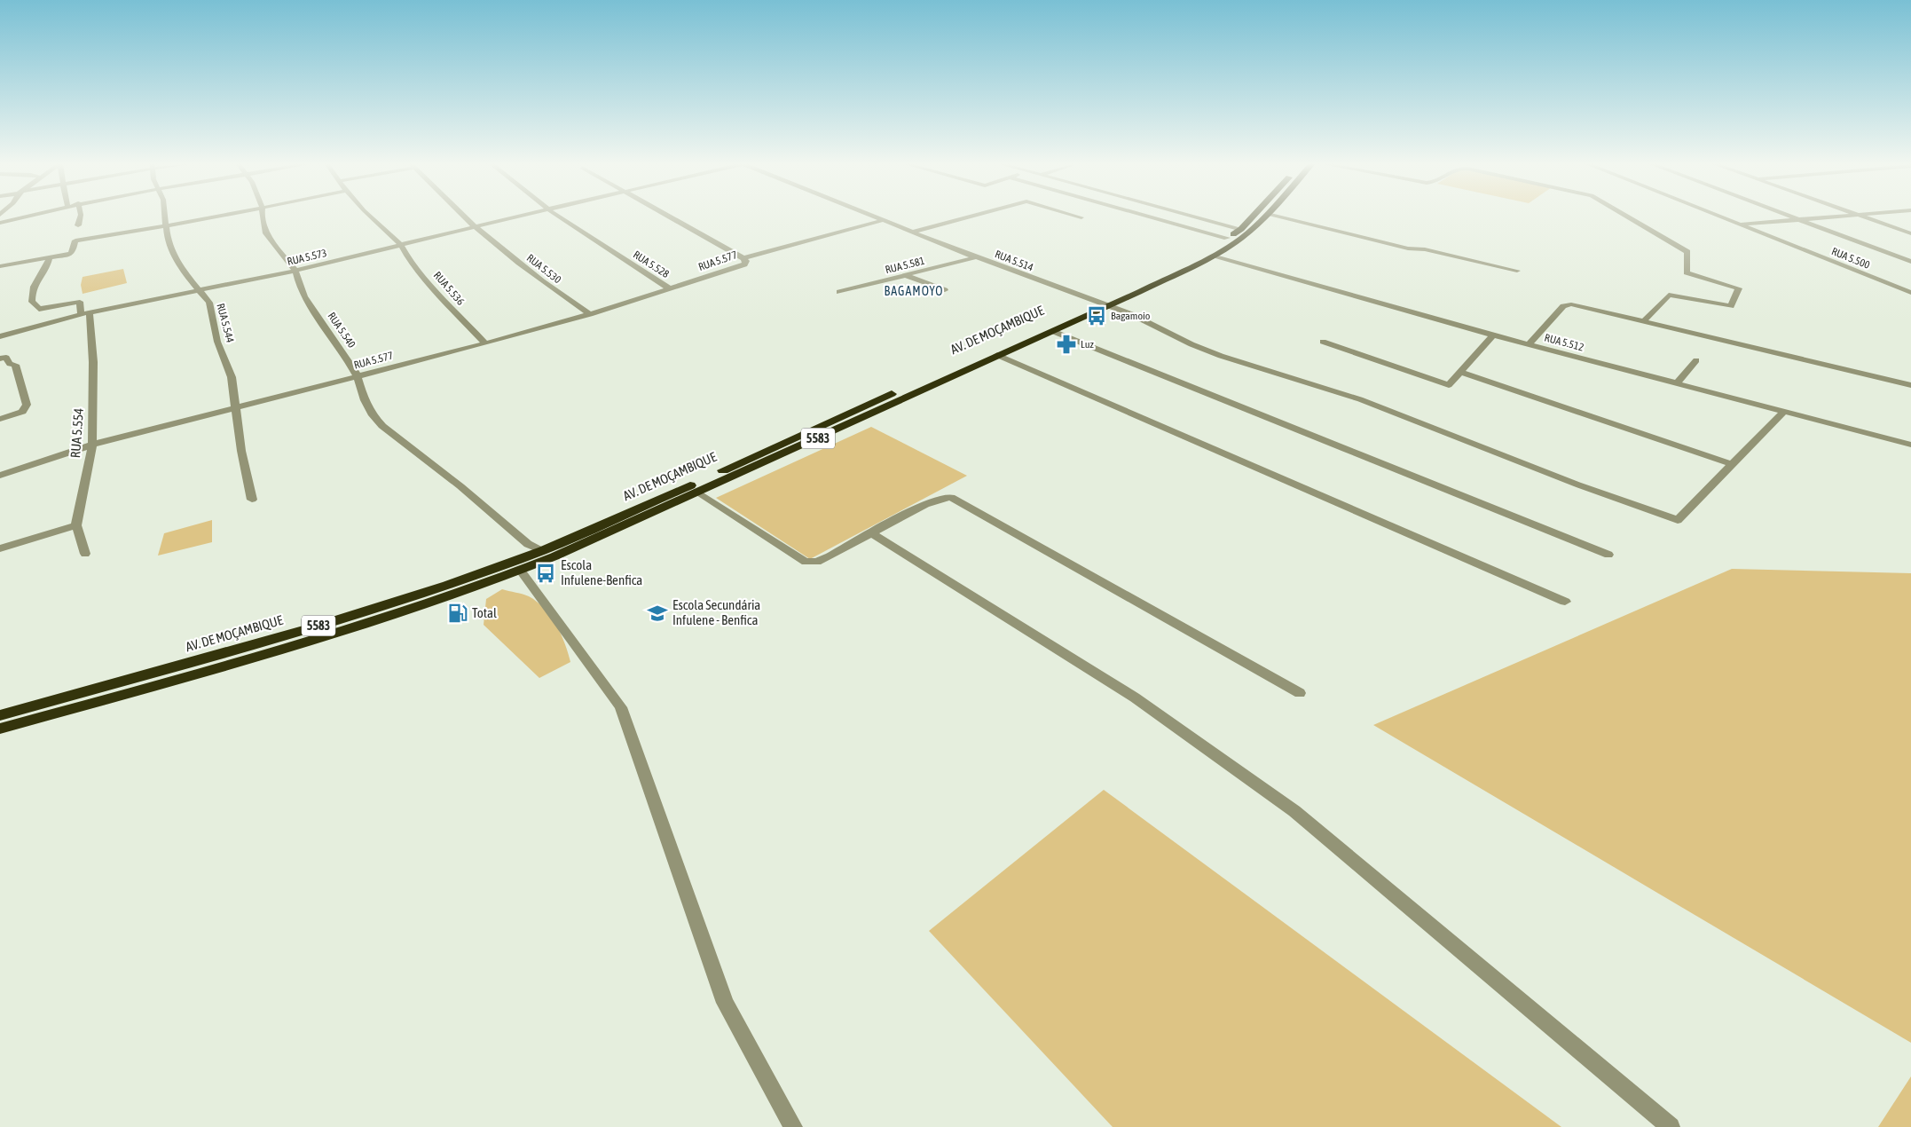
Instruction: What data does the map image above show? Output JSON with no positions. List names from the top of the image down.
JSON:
{
  "streets": {
    "highway": ["AV. DE MOÇAMBIQUE", "5583"],
    "street": [
      "RUA 5.573",
      "RUA 5.500",
      "RUA 5.577",
      "RUA 5.514",
      "RUA 5.528",
      "RUA 5.581",
      "RUA 5.530",
      "RUA 5.536",
      "RUA 5.544",
      "RUA 5.540",
      "RUA 5.512",
      "RUA 5.554"
    ]
  },
  "crossings": [
    ["RUA 5.573", "RUA 5.530"],
    ["RUA 5.573", "RUA 5.536"],
    ["RUA 5.573", "RUA 5.544"],
    ["RUA 5.573", "RUA 5.540"],
    ["RUA 5.573", "RUA 5.554"],
    ["RUA 5.577", "RUA 5.528"],
    ["RUA 5.577", "RUA 5.530"],
    ["RUA 5.577", "RUA 5.536"],
    ["RUA 5.577", "RUA 5.544"],
    ["RUA 5.577", "RUA 5.540"],
    ["RUA 5.577", "RUA 5.554"],
    ["RUA 5.514", "RUA 5.581"],
    ["RUA 5.514", "AV. DE MOÇAMBIQUE"],
    ["RUA 5.540", "AV. DE MOÇAMBIQUE"]
  ],
  "districts": ["BAGAMOYO"],
  "places": {
    "bus stop": ["Bagamoio", "Escola Infulene-Benfica"],
    "pharmacy": ["Luz"],
    "fuel station": ["Total"],
    "school or university": ["Escola Secundária Infulene - Benfica"]
  }
}
